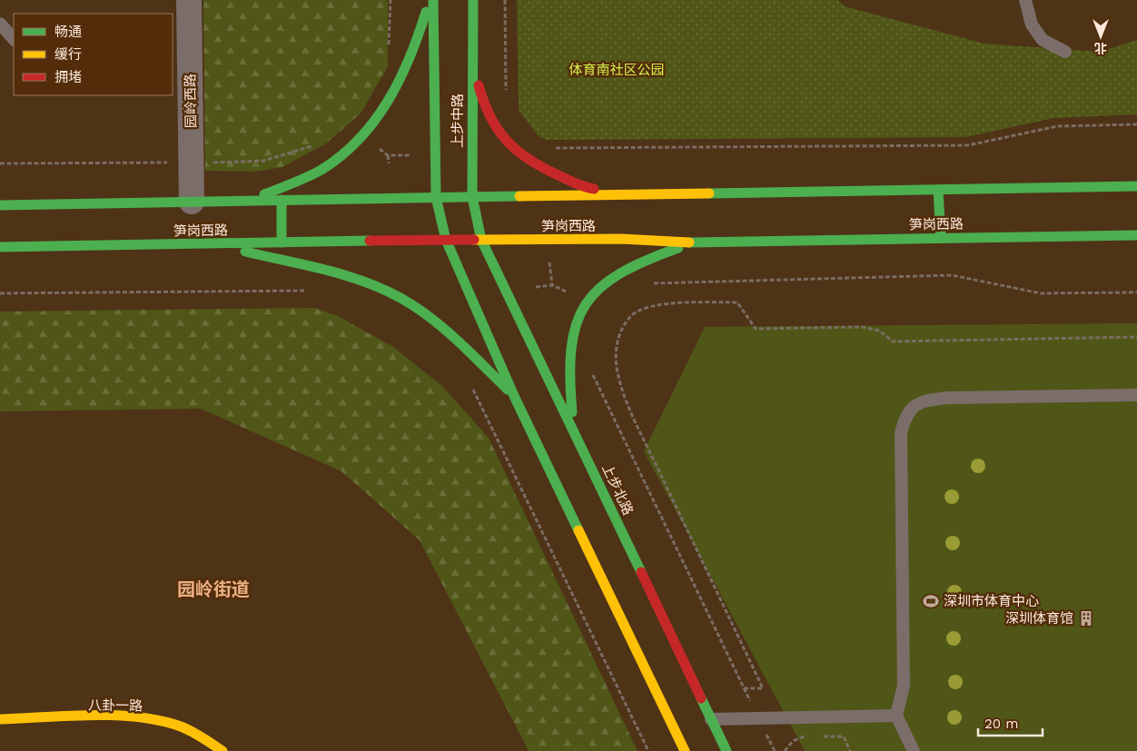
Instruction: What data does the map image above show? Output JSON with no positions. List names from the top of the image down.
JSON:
{
  "streets": {
    "main road": [
      "上步中路",
      "笋岗西路",
      "上步北路",
      "八卦一路"
    ],
    "street": ["园岭西路"]
  },
  "crossings": [
    ["上步中路", "笋岗西路"],
    ["上步中路", "上步北路"],
    ["笋岗西路", "上步北路"]
  ],
  "districts": ["园岭街道"],
  "parks": ["体育南社区公园"],
  "places": {
    "sports": ["深圳市体育中心"],
    "building": ["深圳体育馆"]
  },
  "legend": ["畅通", "缓行", "拥堵"],
  "scale_bar": "20 m",
  "north": "bottom"
}
